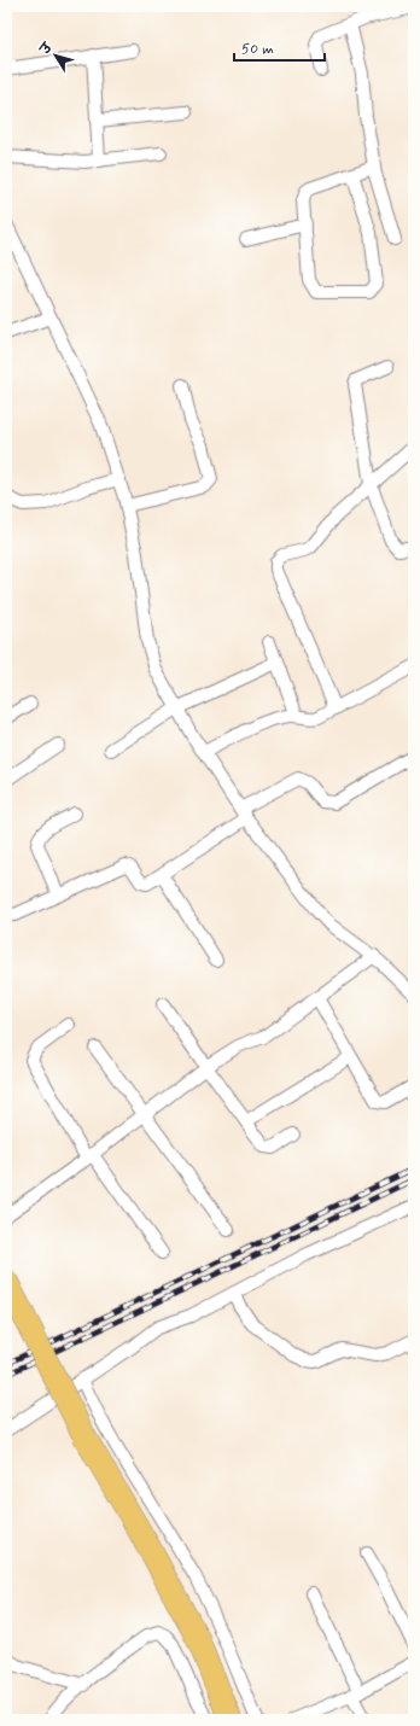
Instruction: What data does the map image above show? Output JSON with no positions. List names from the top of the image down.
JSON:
{
  "scale_bar": "50 m",
  "north": "top left"
}
